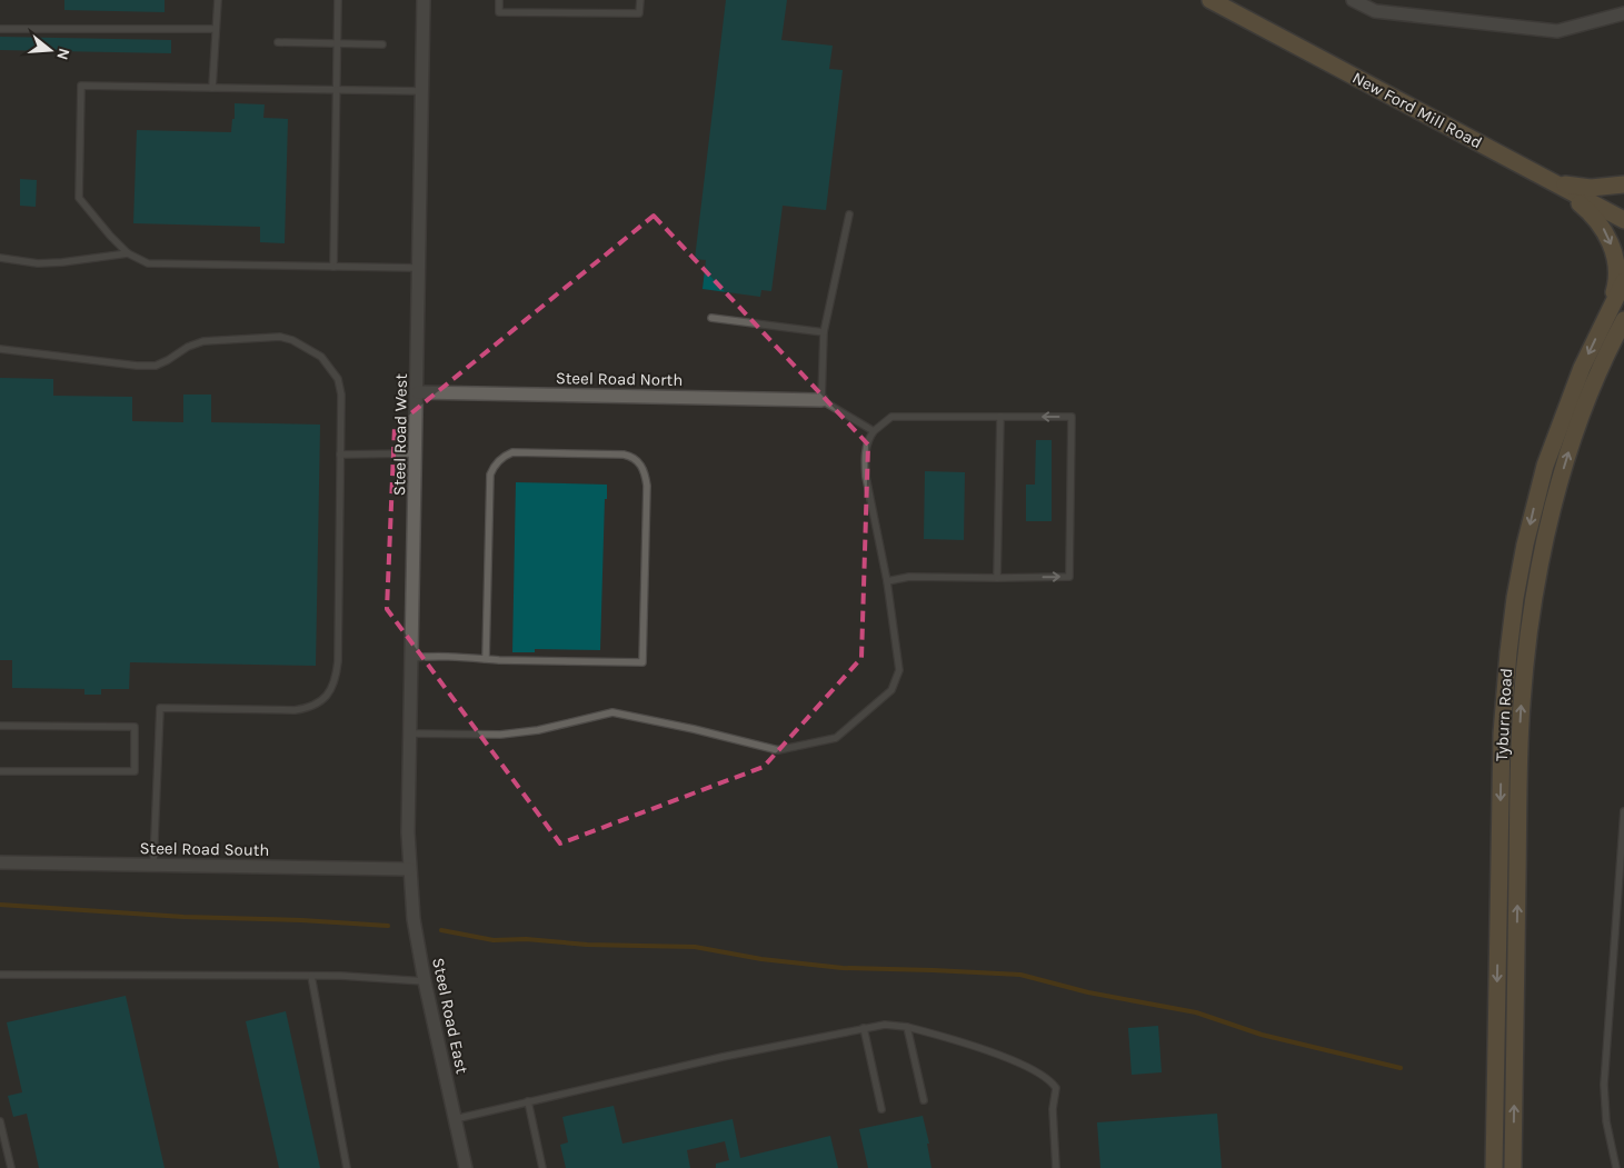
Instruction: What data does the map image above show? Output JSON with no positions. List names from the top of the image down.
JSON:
{
  "streets": {
    "main road": ["New Ford Mill Road", "Tyburn Road"],
    "street": [
      "Steel Road North",
      "Steel Road West",
      "Steel Road South",
      "Steel Road East"
    ]
  },
  "crossings": [
    ["Steel Road North", "Steel Road West"],
    ["Steel Road West", "Steel Road South"],
    ["Steel Road West", "Steel Road East"],
    ["Steel Road South", "Steel Road East"]
  ],
  "north": "right"
}
